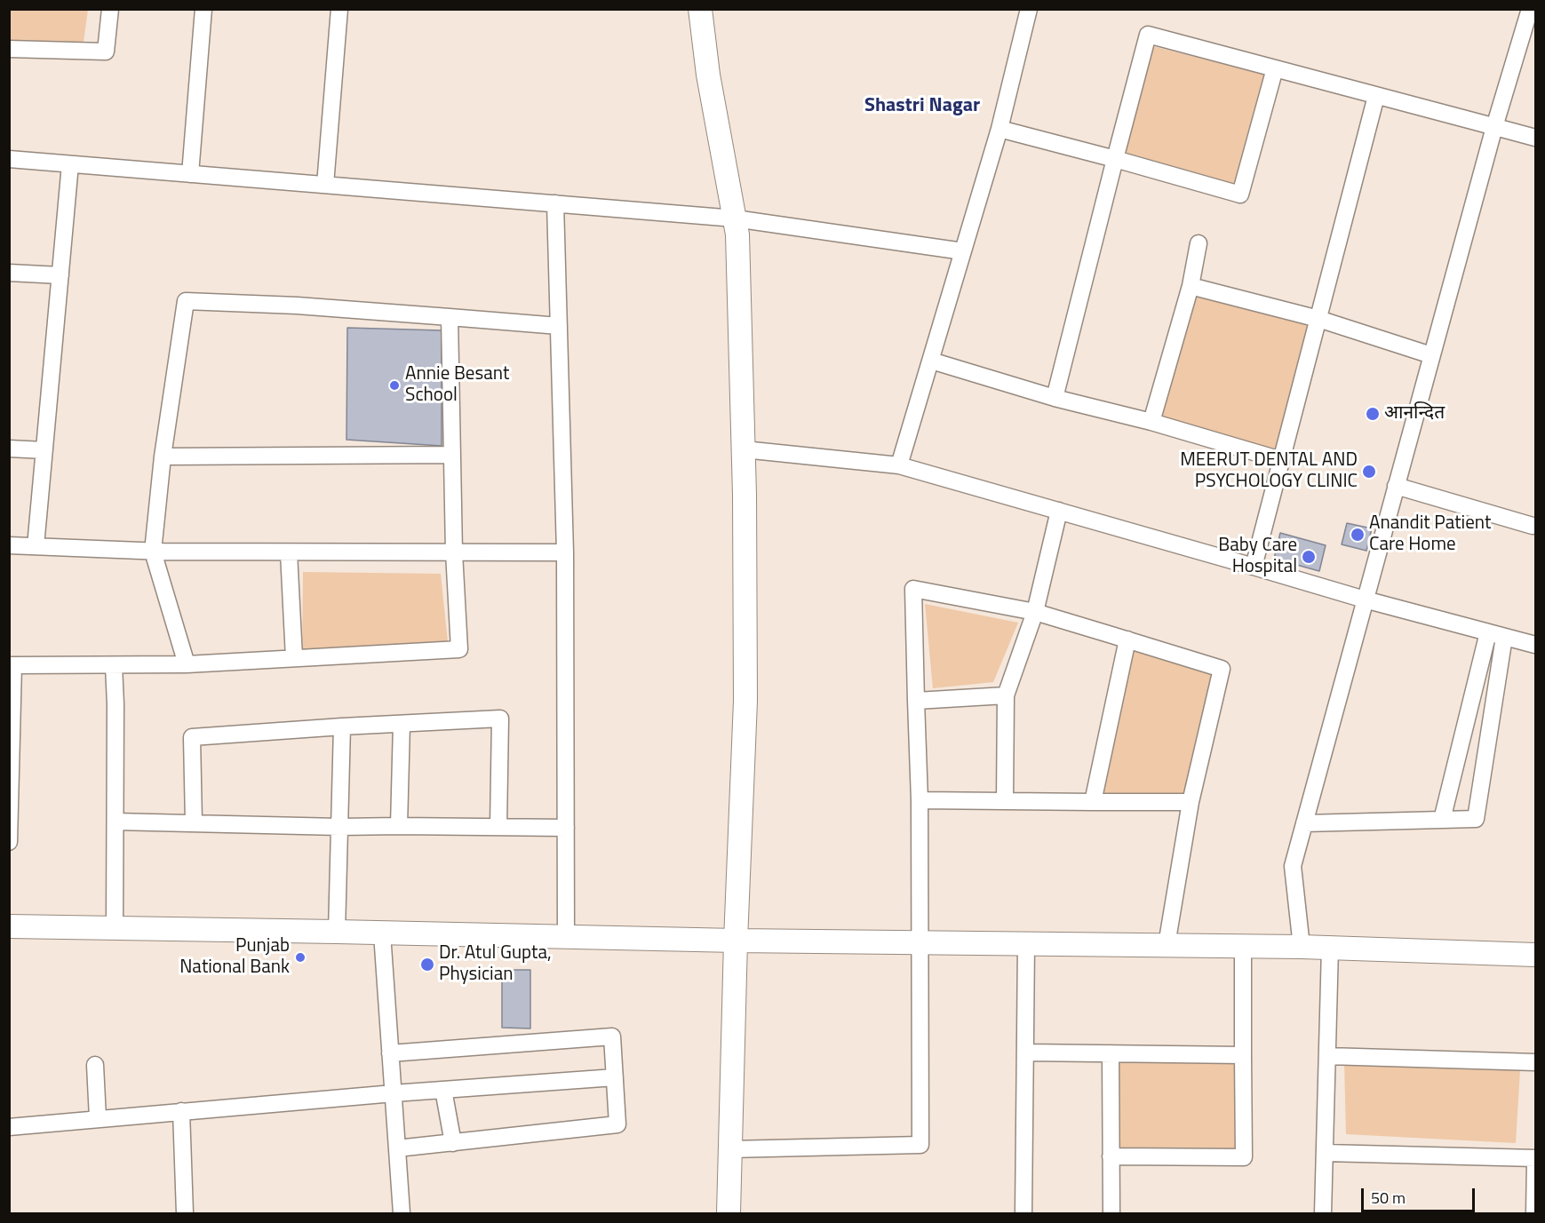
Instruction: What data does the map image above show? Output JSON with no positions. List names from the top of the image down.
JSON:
{
  "districts": ["Shastri Nagar"],
  "places": [
    "Annie Besant School",
    "आनन्दित",
    "MEERUT DENTAL AND PSYCHOLOGY CLINIC",
    "Anandit Patient Care Home",
    "Baby Care Hospital",
    "Punjab National Bank",
    "Dr. Atul Gupta, Physician"
  ],
  "scale_bar": "50 m"
}
